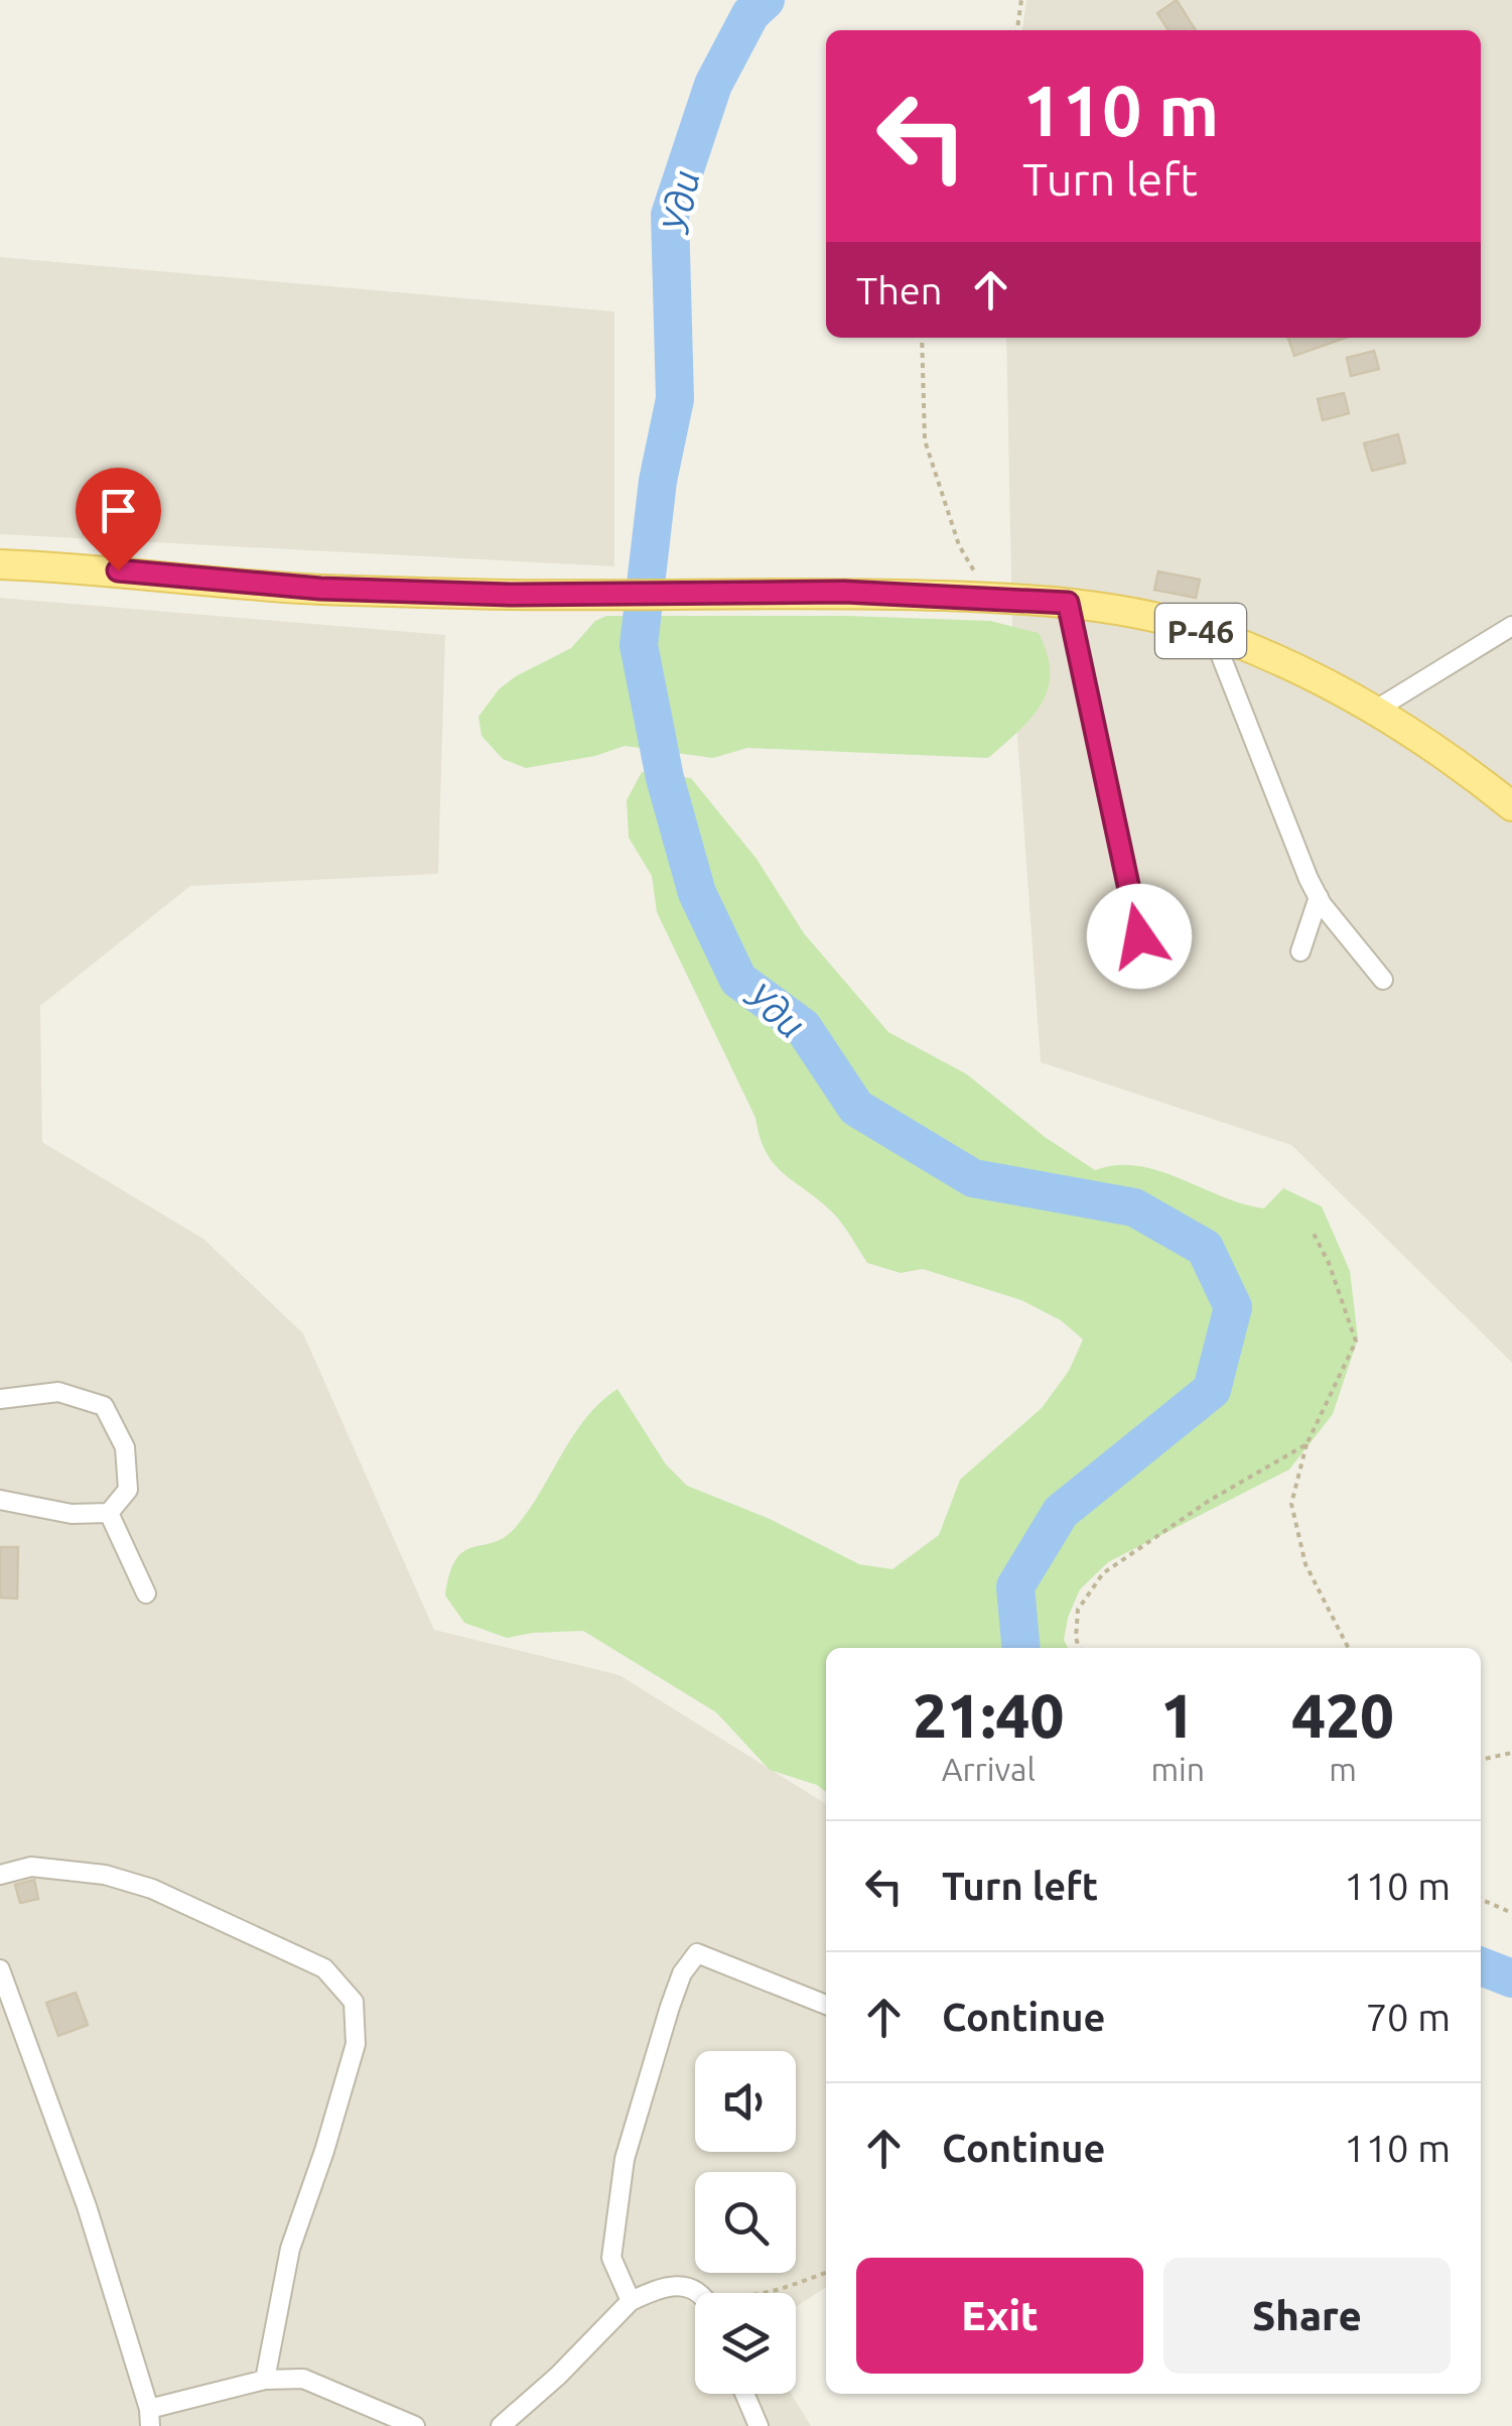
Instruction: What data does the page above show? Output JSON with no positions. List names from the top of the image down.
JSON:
{
  "streets": {
    "main road": ["Р-46"]
  },
  "water": ["Уди"],
  "page": {
    "turn": ["110 m", "Turn left"],
    "then": "Then",
    "eta": [
      "21:40",
      "Arrival",
      "1",
      "min",
      "420",
      "m"
    ],
    "list": [
      {
        "name": "Turn left",
        "value": "110 m"
      },
      {
        "name": "Continue",
        "value": "70 m"
      },
      {
        "name": "Continue",
        "value": "110 m"
      }
    ],
    "buttons": ["Exit", "Share"]
  }
}
